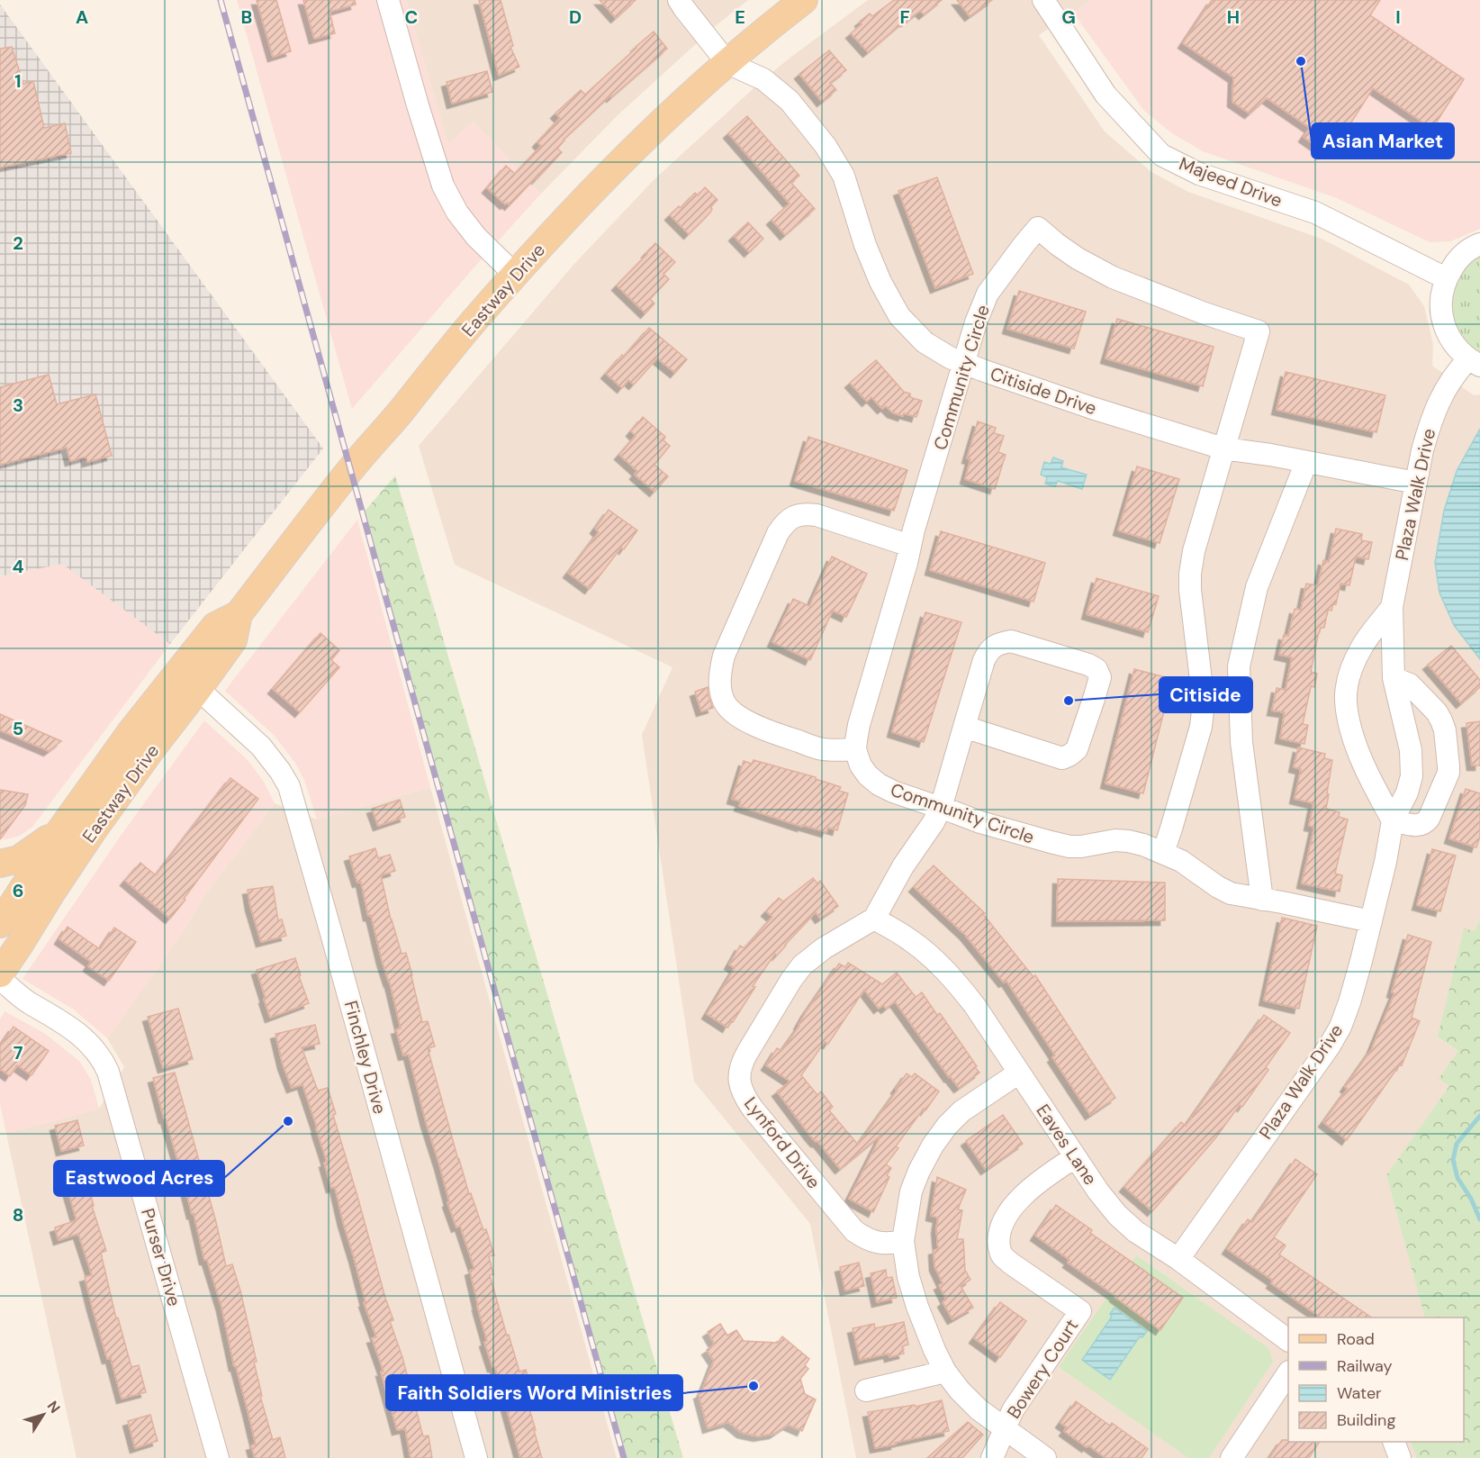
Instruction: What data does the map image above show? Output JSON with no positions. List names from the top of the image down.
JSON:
{
  "streets": {
    "main road": ["Eastway Drive"],
    "street": [
      "Majeed Drive",
      "Community Circle",
      "Citiside Drive",
      "Plaza Walk Drive",
      "Finchley Drive",
      "Lynford Drive",
      "Eaves Lane",
      "Purser Drive",
      "Bowery Court"
    ]
  },
  "crossings": [
    ["Eastway Drive", "Citiside Drive"],
    ["Eastway Drive", "Finchley Drive"],
    ["Community Circle", "Citiside Drive"],
    ["Community Circle", "Plaza Walk Drive"],
    ["Citiside Drive", "Plaza Walk Drive"],
    ["Plaza Walk Drive", "Eaves Lane"],
    ["Lynford Drive", "Eaves Lane"],
    ["Eaves Lane", "Bowery Court"]
  ],
  "places": [
    "Asian Market",
    "Citiside",
    "Eastwood Acres",
    "Faith Soldiers Word Ministries"
  ],
  "legend": [
    "Road",
    "Railway",
    "Water",
    "Building"
  ],
  "north": "top right",
  "grid": {
    "columns": [
      "A",
      "B",
      "C",
      "D",
      "E",
      "F",
      "G",
      "H",
      "I"
    ],
    "rows": [
      "1",
      "2",
      "3",
      "4",
      "5",
      "6",
      "7",
      "8"
    ]
  }
}
